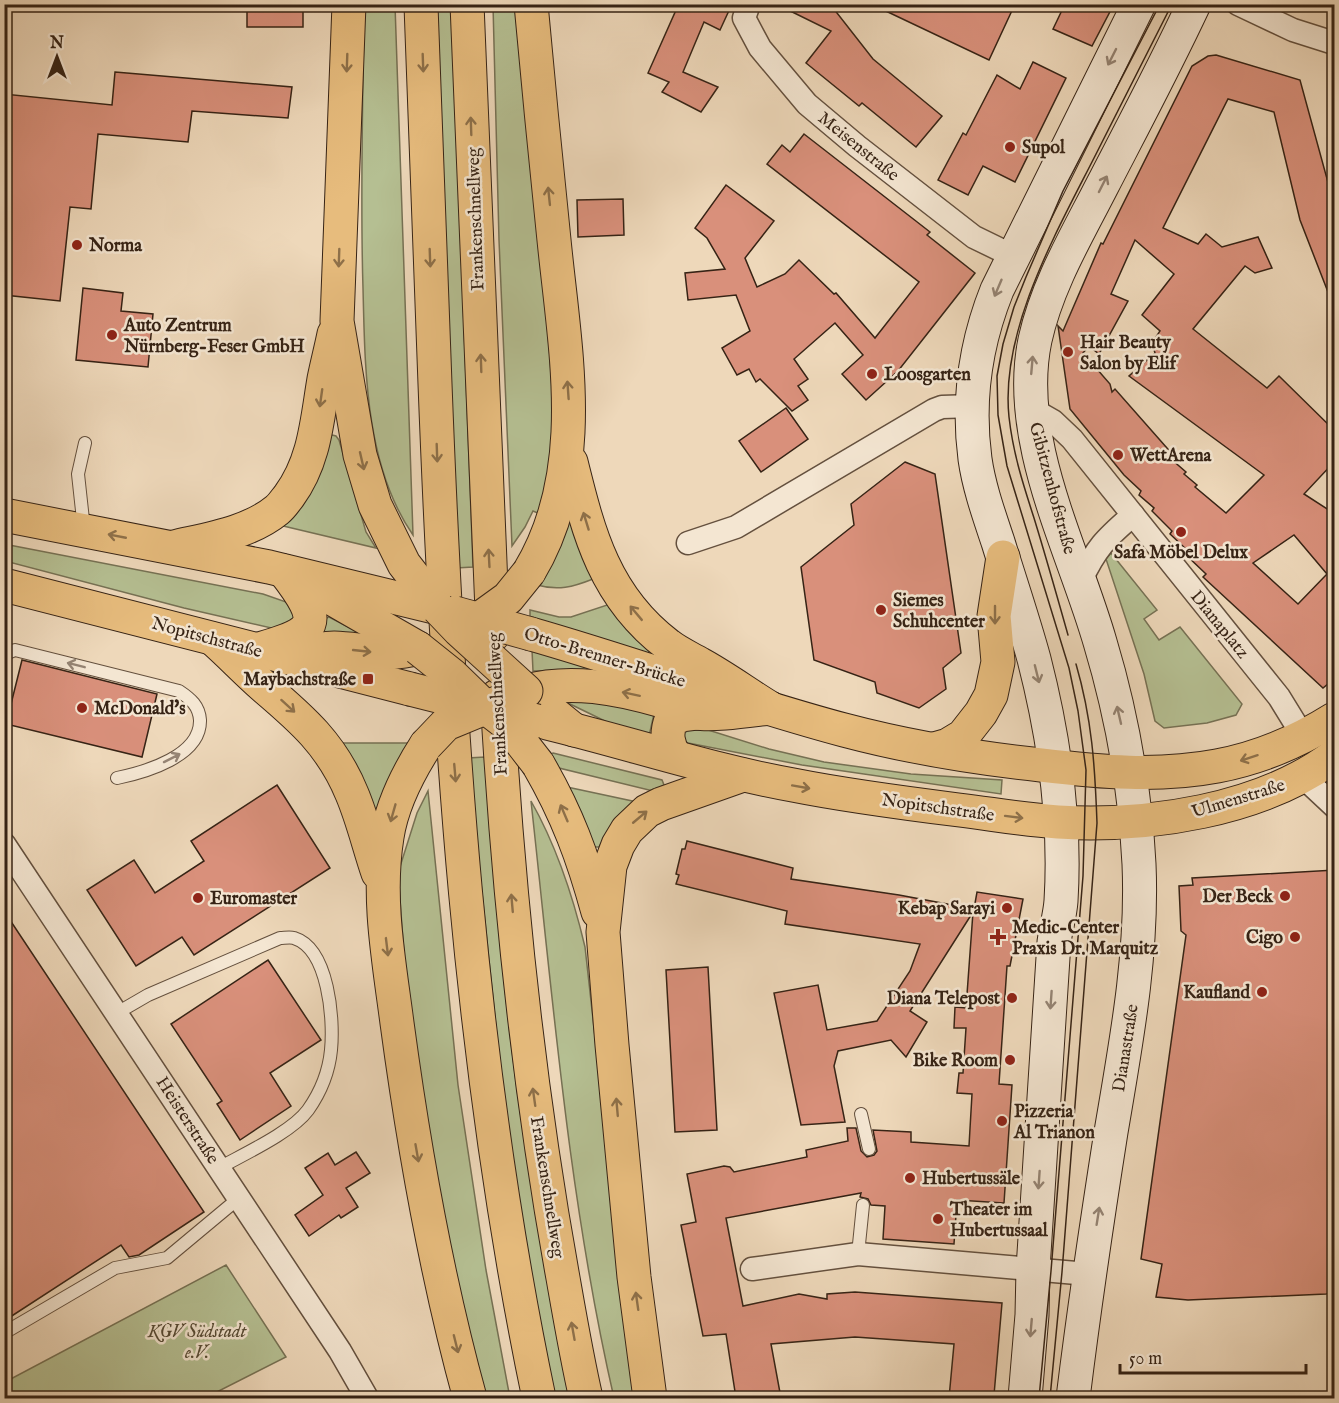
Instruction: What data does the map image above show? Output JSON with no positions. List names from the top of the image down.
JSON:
{
  "streets": {
    "main road": [
      "Frankenschnellweg",
      "Gibitzenhofstraße",
      "Nopitschstraße",
      "Otto-Brenner-Brücke",
      "Ulmenstraße",
      "Dianastraße"
    ],
    "street": ["Meisenstraße", "Dianaplatz", "Heisterstraße"]
  },
  "crossings": [
    ["Gibitzenhofstraße", "Dianaplatz"],
    ["Gibitzenhofstraße", "Nopitschstraße"],
    ["Gibitzenhofstraße", "Ulmenstraße"],
    ["Gibitzenhofstraße", "Dianastraße"],
    ["Dianaplatz", "Ulmenstraße"],
    ["Nopitschstraße", "Ulmenstraße"],
    ["Nopitschstraße", "Dianastraße"],
    ["Ulmenstraße", "Dianastraße"]
  ],
  "parks": ["KGV Südstadt e.V."],
  "places": {
    "other": [
      "Supol",
      "Norma",
      "Auto Zentrum Nürnberg-Feser GmbH",
      "Hair Beauty Salon by Elif",
      "Loosgarten",
      "WettArena",
      "Safa Möbel Delux",
      "Siemes Schuhcenter",
      "McDonald's",
      "Der Beck",
      "Euromaster",
      "Kebap Sarayi",
      "Cigo",
      "Kaufland",
      "Diana Telepost",
      "Bike Room",
      "Pizzeria Al Trianon",
      "Hubertussäle",
      "Theater im Hubertussaal"
    ],
    "transit": ["Maybachstraße"],
    "health": ["Medic-Center Praxis Dr. Marquitz"]
  },
  "scale_bar": "50 m",
  "north": "top"
}
